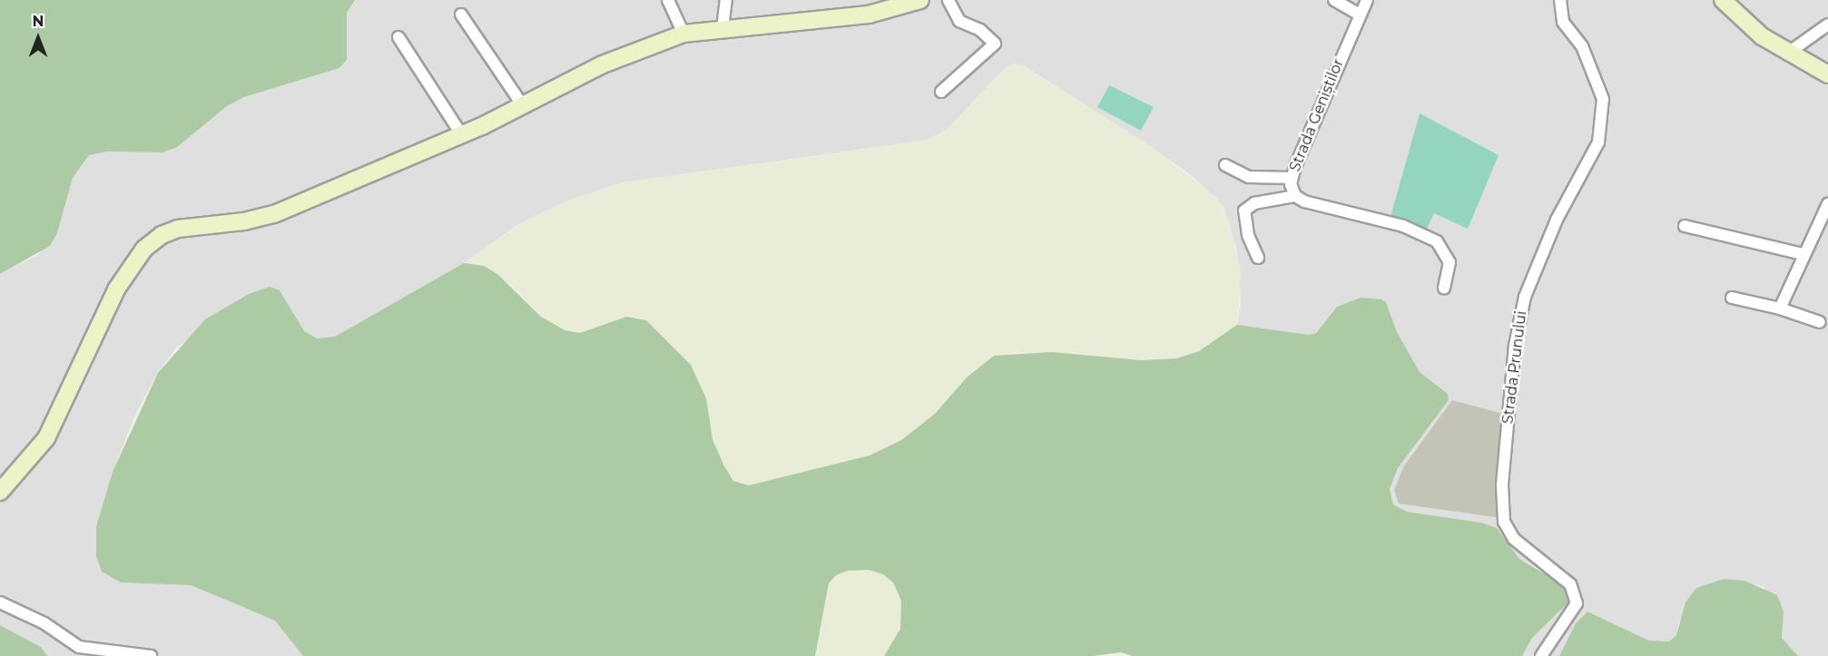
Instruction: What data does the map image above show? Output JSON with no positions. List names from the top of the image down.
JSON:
{
  "streets": {
    "street": ["Strada Geniștilor", "Strada Prunului"]
  },
  "north": "top"
}
